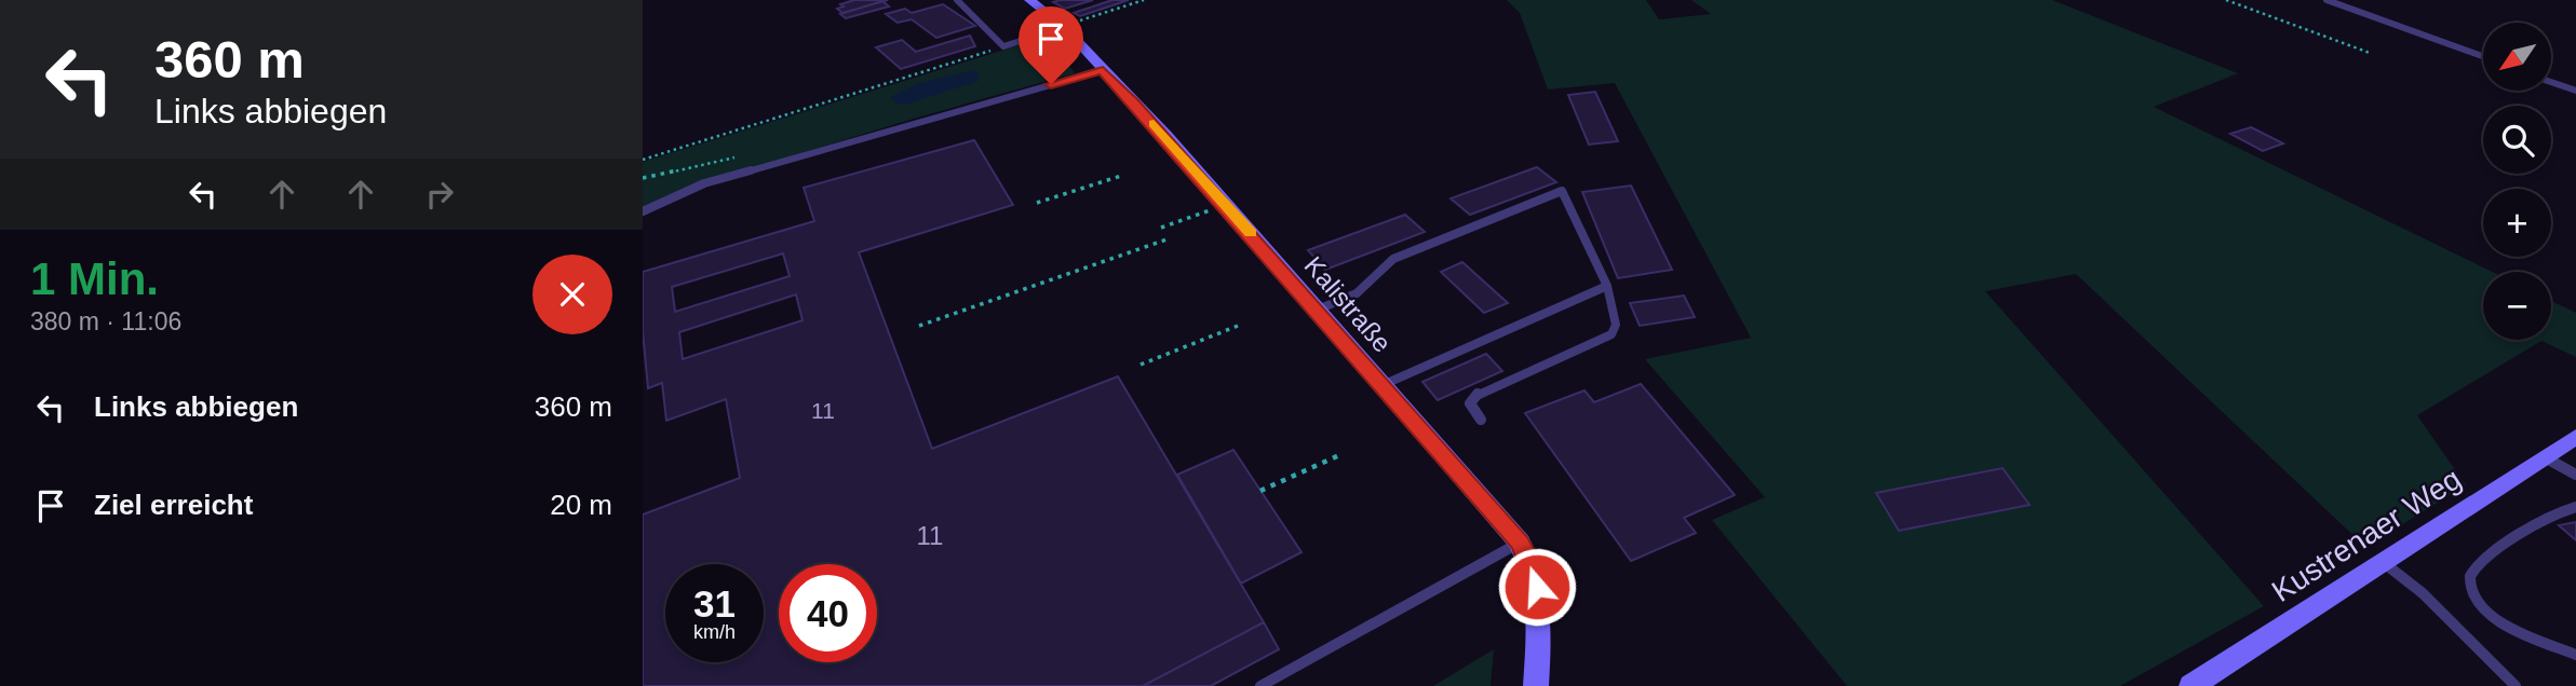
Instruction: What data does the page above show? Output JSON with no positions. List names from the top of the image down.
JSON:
{
  "streets": {
    "street": ["Kalistraße", "Kustrenaer Weg"]
  },
  "house_numbers": ["11", "11"],
  "north": "bottom left",
  "page": {
    "turn": ["360 m", "Links abbiegen"],
    "map_buttons": ["+", "−"],
    "heading": ["1 Min.", "380 m · 11:06"],
    "list": [
      {
        "name": "Links abbiegen",
        "value": "360 m"
      },
      {
        "name": "Ziel erreicht",
        "value": "20 m"
      }
    ],
    "speed": "31 km/h",
    "limit": "40"
  }
}
